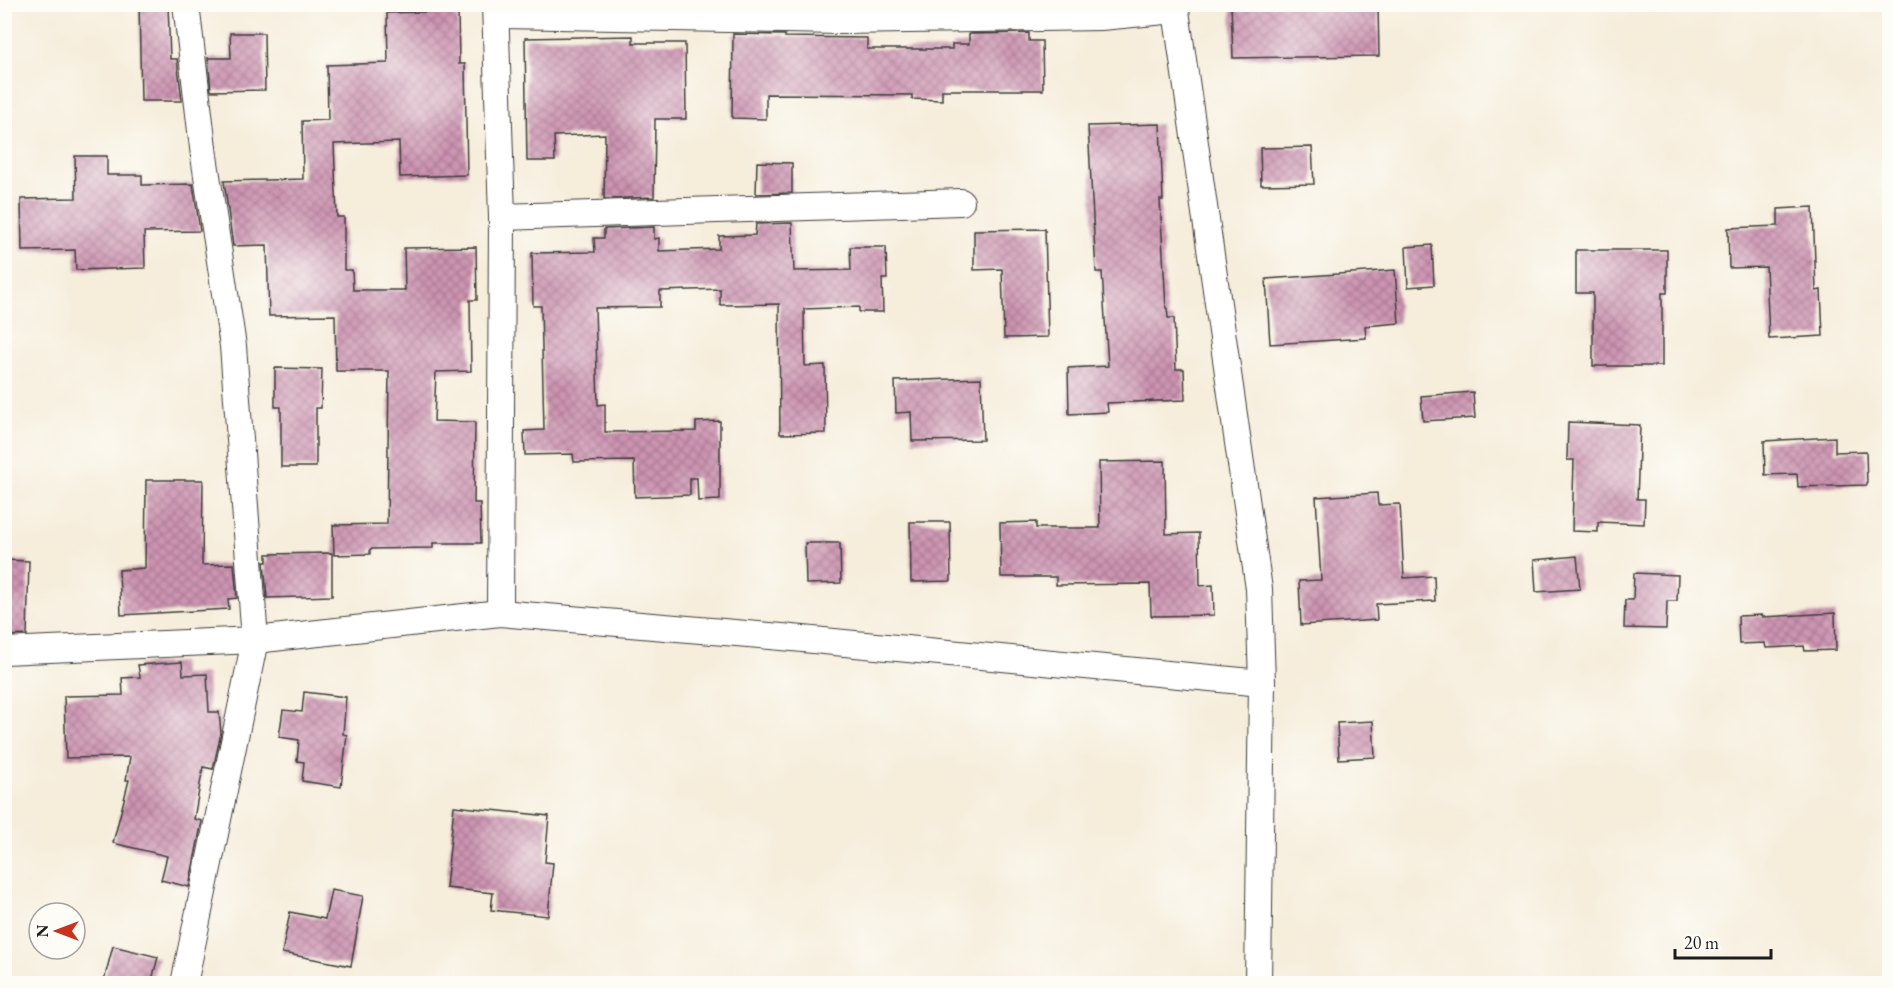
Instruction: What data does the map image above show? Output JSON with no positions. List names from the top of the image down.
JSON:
{
  "scale_bar": "20 m",
  "north": "left"
}
